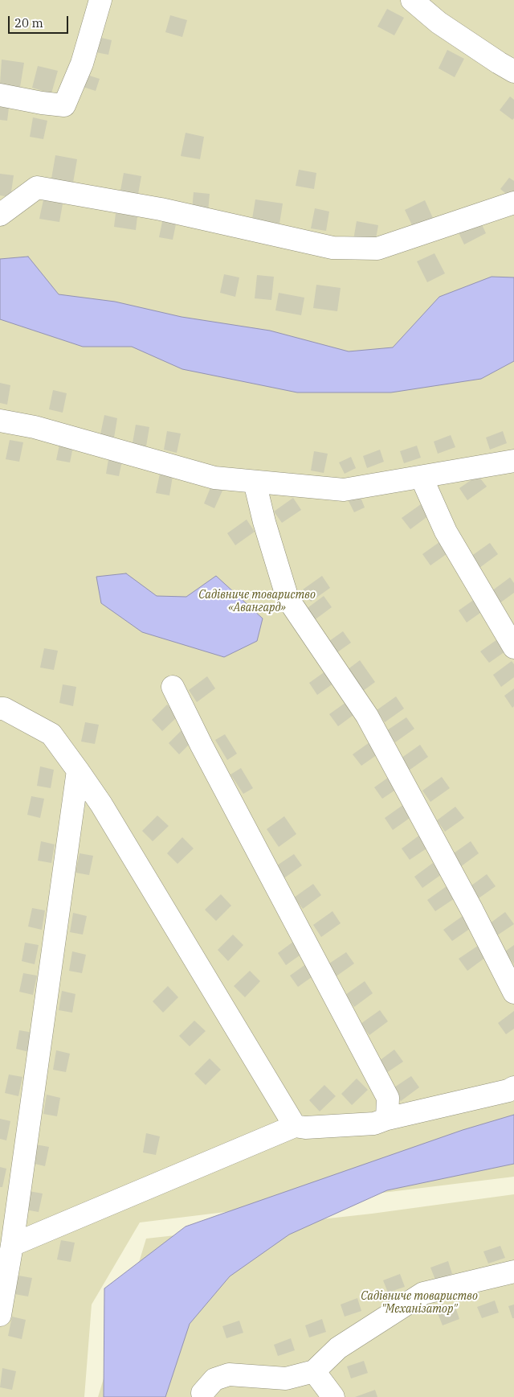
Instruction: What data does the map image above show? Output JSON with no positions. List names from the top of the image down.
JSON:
{
  "parks": ["Садівниче товариство «Авангард»", "Садівниче товариство \"Механізатор\""],
  "scale_bar": "20 m"
}
